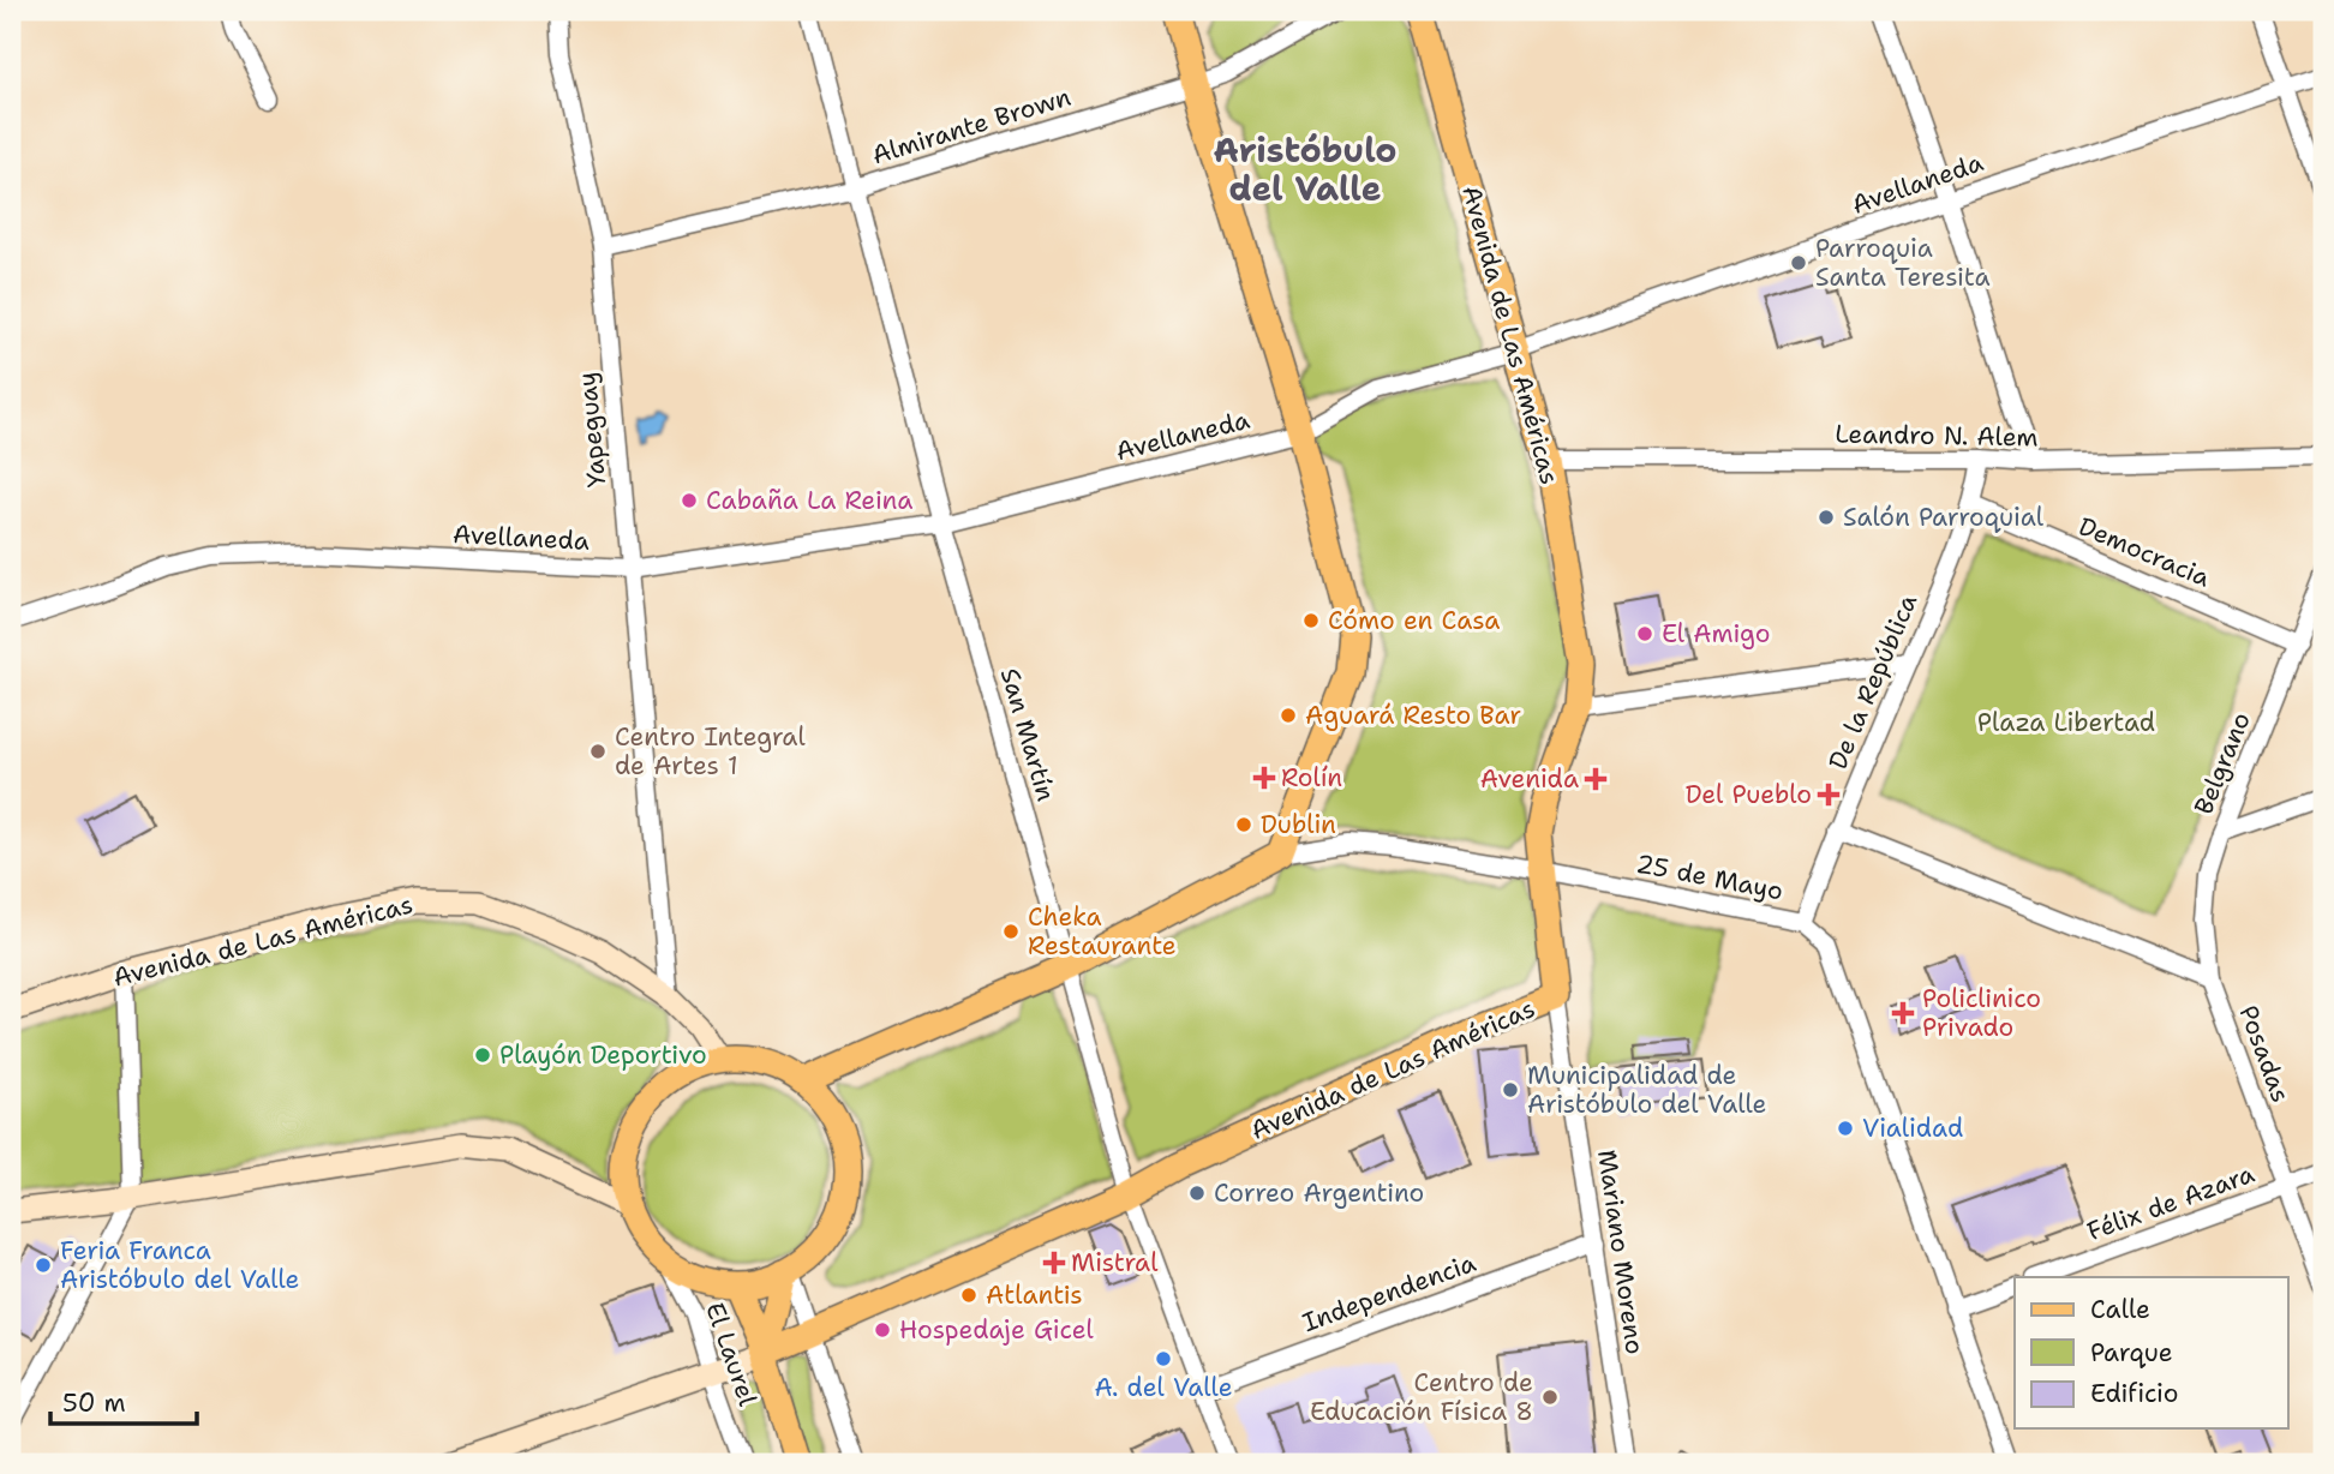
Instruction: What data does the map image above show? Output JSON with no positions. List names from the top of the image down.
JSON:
{
  "streets": {
    "main road": ["Avenida de Las Américas"],
    "street": [
      "Almirante Brown",
      "Avellaneda",
      "Yapeguay",
      "Leandro N. Alem",
      "Democracia",
      "De la República",
      "San Martín",
      "Belgrano",
      "25 de Mayo",
      "Posadas",
      "Félix de Azara",
      "Mariano Moreno",
      "Independencia",
      "El Laurel"
    ]
  },
  "crossings": [
    ["Almirante Brown", "Yapeguay"],
    ["Almirante Brown", "San Martín"],
    ["Avellaneda", "Avenida de Las Américas"],
    ["Avellaneda", "Yapeguay"],
    ["Avellaneda", "San Martín"],
    ["Avenida de Las Américas", "Yapeguay"],
    ["Avenida de Las Américas", "Leandro N. Alem"],
    ["Avenida de Las Américas", "San Martín"],
    ["Avenida de Las Américas", "25 de Mayo"],
    ["Avenida de Las Américas", "Mariano Moreno"],
    ["Avenida de Las Américas", "El Laurel"],
    ["Leandro N. Alem", "De la República"],
    ["Democracia", "De la República"],
    ["Democracia", "Belgrano"],
    ["De la República", "25 de Mayo"],
    ["San Martín", "Independencia"],
    ["Belgrano", "Posadas"],
    ["Posadas", "Félix de Azara"],
    ["Mariano Moreno", "Independencia"]
  ],
  "districts": ["Aristóbulo del Valle"],
  "parks": ["Plaza Libertad"],
  "places": {
    "other": [
      "Parroquia Santa Teresita",
      "Cabaña La Reina",
      "Salón Parroquial",
      "Cómo en Casa",
      "El Amigo",
      "Aguará Resto Bar",
      "Centro Integral de Artes 1",
      "Dublin",
      "Cheka Restaurante",
      "Playón Deportivo",
      "Municipalidad de Aristóbulo del Valle",
      "Vialidad",
      "Correo Argentino",
      "Feria Franca Aristóbulo del Valle",
      "Atlantis",
      "Hospedaje Gicel",
      "A. del Valle",
      "Centro de Educación Física 8"
    ],
    "health": [
      "Rolín",
      "Avenida",
      "Del Pueblo",
      "Policlinico Privado",
      "Mistral"
    ]
  },
  "legend": ["Calle", "Parque", "Edificio"],
  "scale_bar": "50 m"
}
